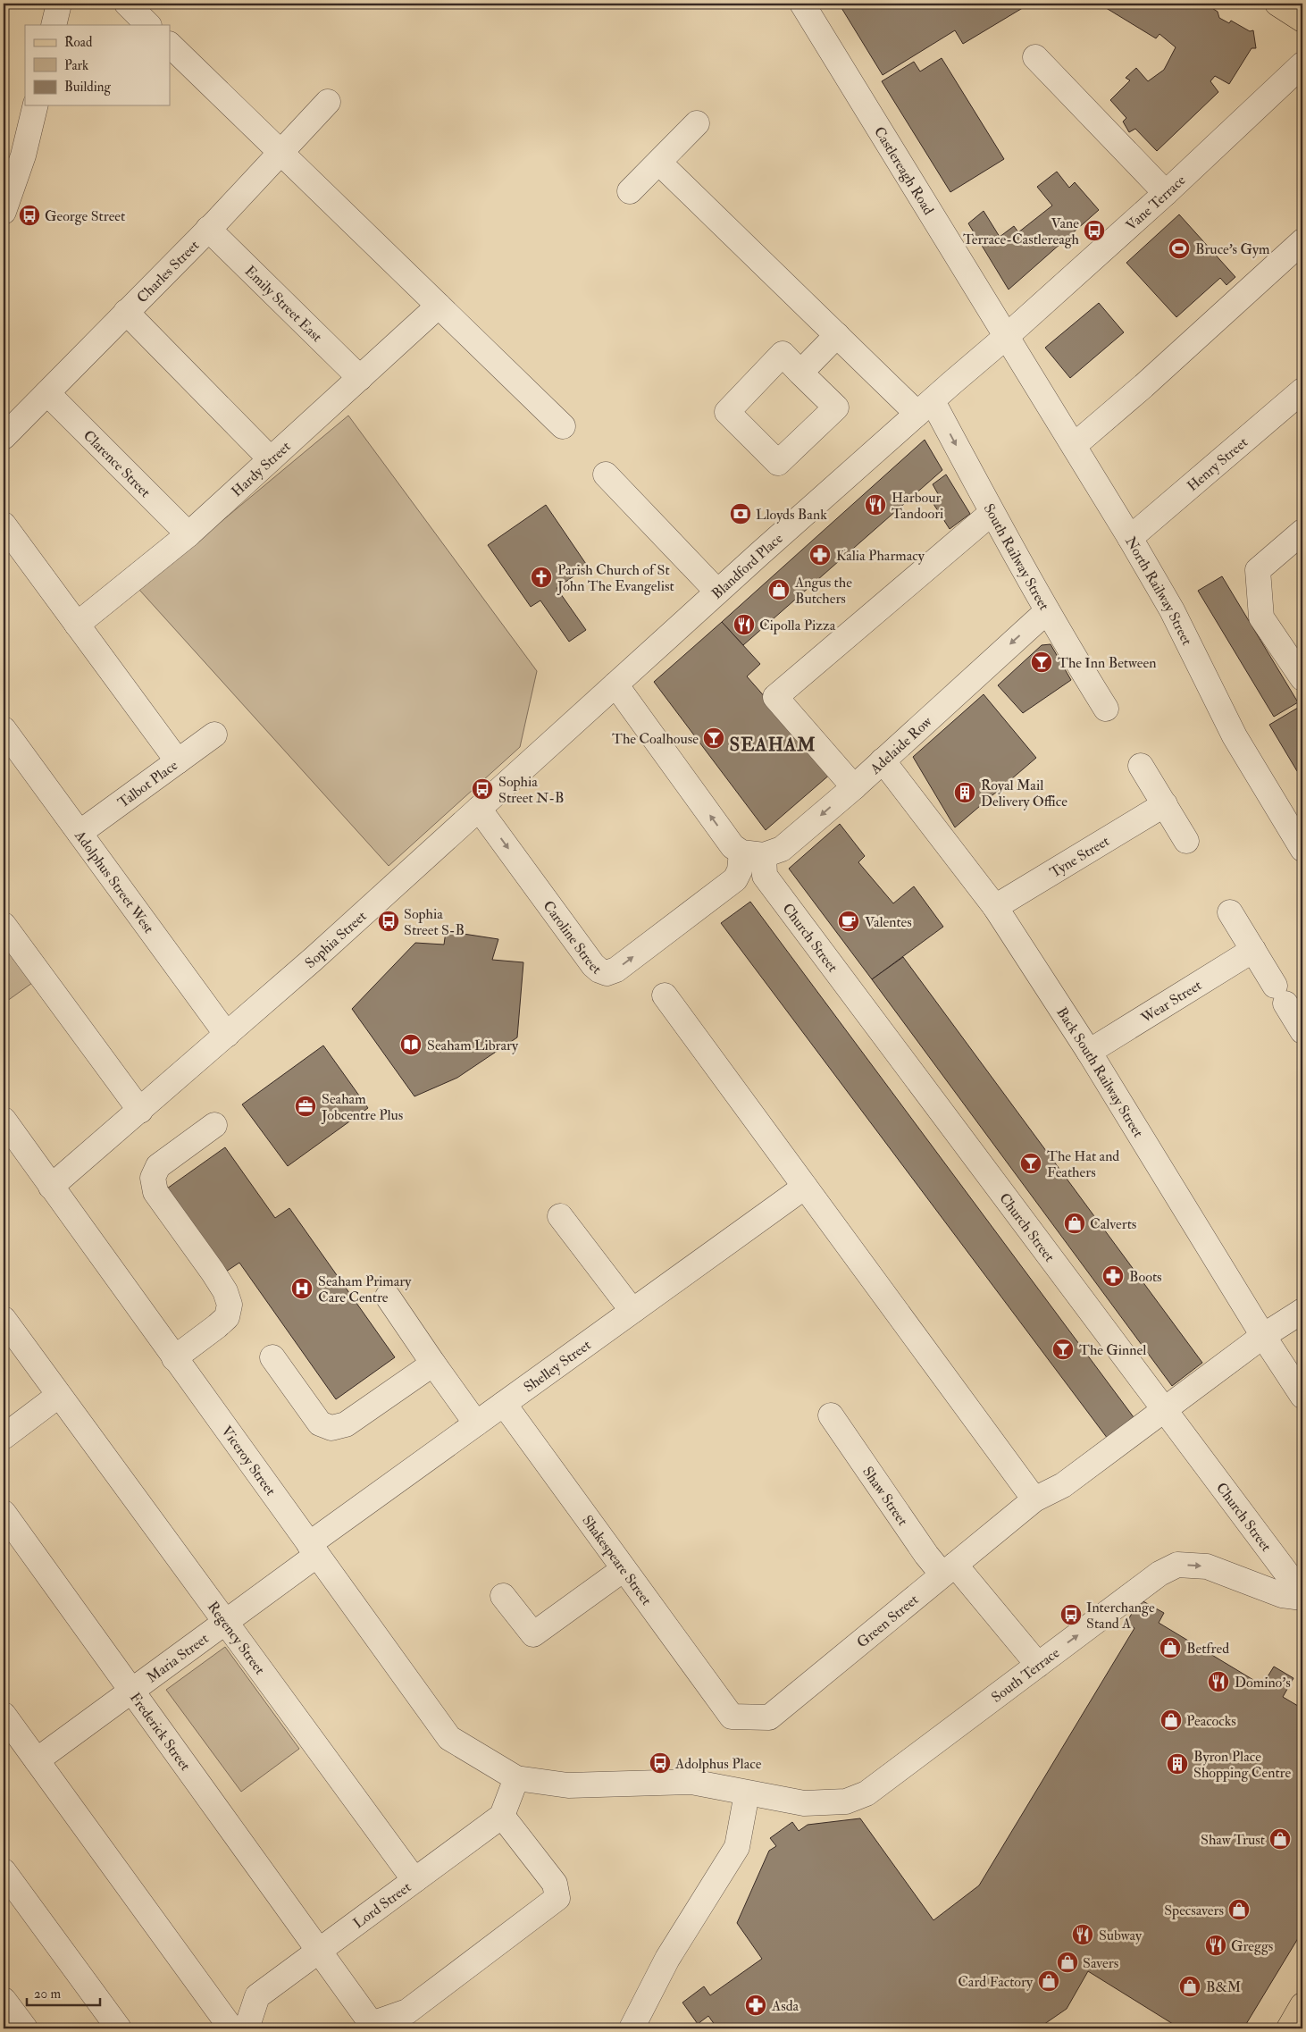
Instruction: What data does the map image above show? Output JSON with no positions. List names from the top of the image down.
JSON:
{
  "streets": {
    "street": [
      "Castlereagh Road",
      "Vane Terrace",
      "Charles Street",
      "Emily Street East",
      "Clarence Street",
      "Henry Street",
      "Hardy Street",
      "South Railway Street",
      "Blandford Place",
      "North Railway Street",
      "Adelaide Row",
      "Talbot Place",
      "Tyne Street",
      "Adolphus Street West",
      "Caroline Street",
      "Church Street",
      "Sophia Street",
      "Wear Street",
      "Back South Railway Street",
      "Shelley Street",
      "Viceroy Street",
      "Shaw Street",
      "Shakespeare Street",
      "Green Street",
      "Regency Street",
      "Maria Street",
      "South Terrace",
      "Frederick Street",
      "Lord Street"
    ]
  },
  "crossings": [
    ["Castlereagh Road", "Vane Terrace"],
    ["Castlereagh Road", "North Railway Street"],
    ["Vane Terrace", "Blandford Place"],
    ["Vane Terrace", "North Railway Street"],
    ["Charles Street", "Emily Street East"],
    ["Charles Street", "Clarence Street"],
    ["Emily Street East", "Hardy Street"],
    ["Clarence Street", "Hardy Street"],
    ["Henry Street", "North Railway Street"],
    ["South Railway Street", "Blandford Place"],
    ["South Railway Street", "Adelaide Row"],
    ["Blandford Place", "Sophia Street"],
    ["Adelaide Row", "Caroline Street"],
    ["Adelaide Row", "Church Street"],
    ["Adelaide Row", "Back South Railway Street"],
    ["Talbot Place", "Adolphus Street West"],
    ["Tyne Street", "Back South Railway Street"],
    ["Adolphus Street West", "Sophia Street"],
    ["Caroline Street", "Church Street"],
    ["Caroline Street", "Sophia Street"],
    ["Church Street", "Green Street"],
    ["Sophia Street", "Viceroy Street"],
    ["Wear Street", "Back South Railway Street"],
    ["Back South Railway Street", "Green Street"],
    ["Shelley Street", "Viceroy Street"],
    ["Shelley Street", "Shakespeare Street"],
    ["Shelley Street", "Maria Street"],
    ["Viceroy Street", "Maria Street"],
    ["Viceroy Street", "South Terrace"],
    ["Shaw Street", "Green Street"],
    ["Shaw Street", "South Terrace"],
    ["Shakespeare Street", "Green Street"],
    ["Regency Street", "Maria Street"],
    ["Regency Street", "Lord Street"],
    ["Maria Street", "Frederick Street"],
    ["Frederick Street", "Lord Street"]
  ],
  "one_way": ["Adelaide Row"],
  "districts": ["SEAHAM"],
  "places": {
    "bus stop": [
      "George Street",
      "Vane Terrace-Castlereagh",
      "Sophia Street N-B",
      "Sophia Street S-B",
      "Interchange Stand A",
      "Adolphus Place"
    ],
    "sports": ["Bruce's Gym"],
    "restaurant": [
      "Harbour Tandoori",
      "Cipolla Pizza",
      "Domino's",
      "Subway",
      "Greggs"
    ],
    "bank": ["Lloyds Bank"],
    "pharmacy": ["Kalia Pharmacy", "Boots", "Asda"],
    "church": ["Parish Church of St John The Evangelist"],
    "shop": [
      "Angus the Butchers",
      "Calverts",
      "Betfred",
      "Peacocks",
      "Shaw Trust",
      "Specsavers",
      "Savers",
      "Card Factory",
      "B&M"
    ],
    "bar": [
      "The Inn Between",
      "The Coalhouse",
      "The Hat and Feathers",
      "The Ginnel"
    ],
    "building": ["Royal Mail Delivery Office", "Byron Place Shopping Centre"],
    "cafe": ["Valentes"],
    "library": ["Seaham Library"],
    "office": ["Seaham Jobcentre Plus"],
    "hospital": ["Seaham Primary Care Centre"]
  },
  "legend": ["Road", "Park", "Building"],
  "scale_bar": "20 m"
}
